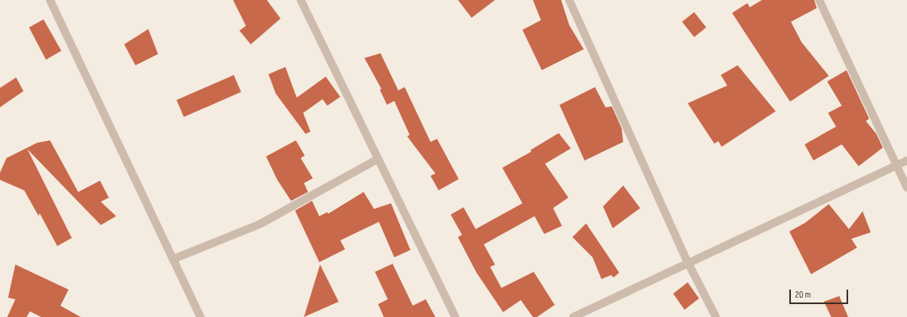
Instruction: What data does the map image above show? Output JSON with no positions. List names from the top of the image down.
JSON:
{
  "scale_bar": "20 m"
}
